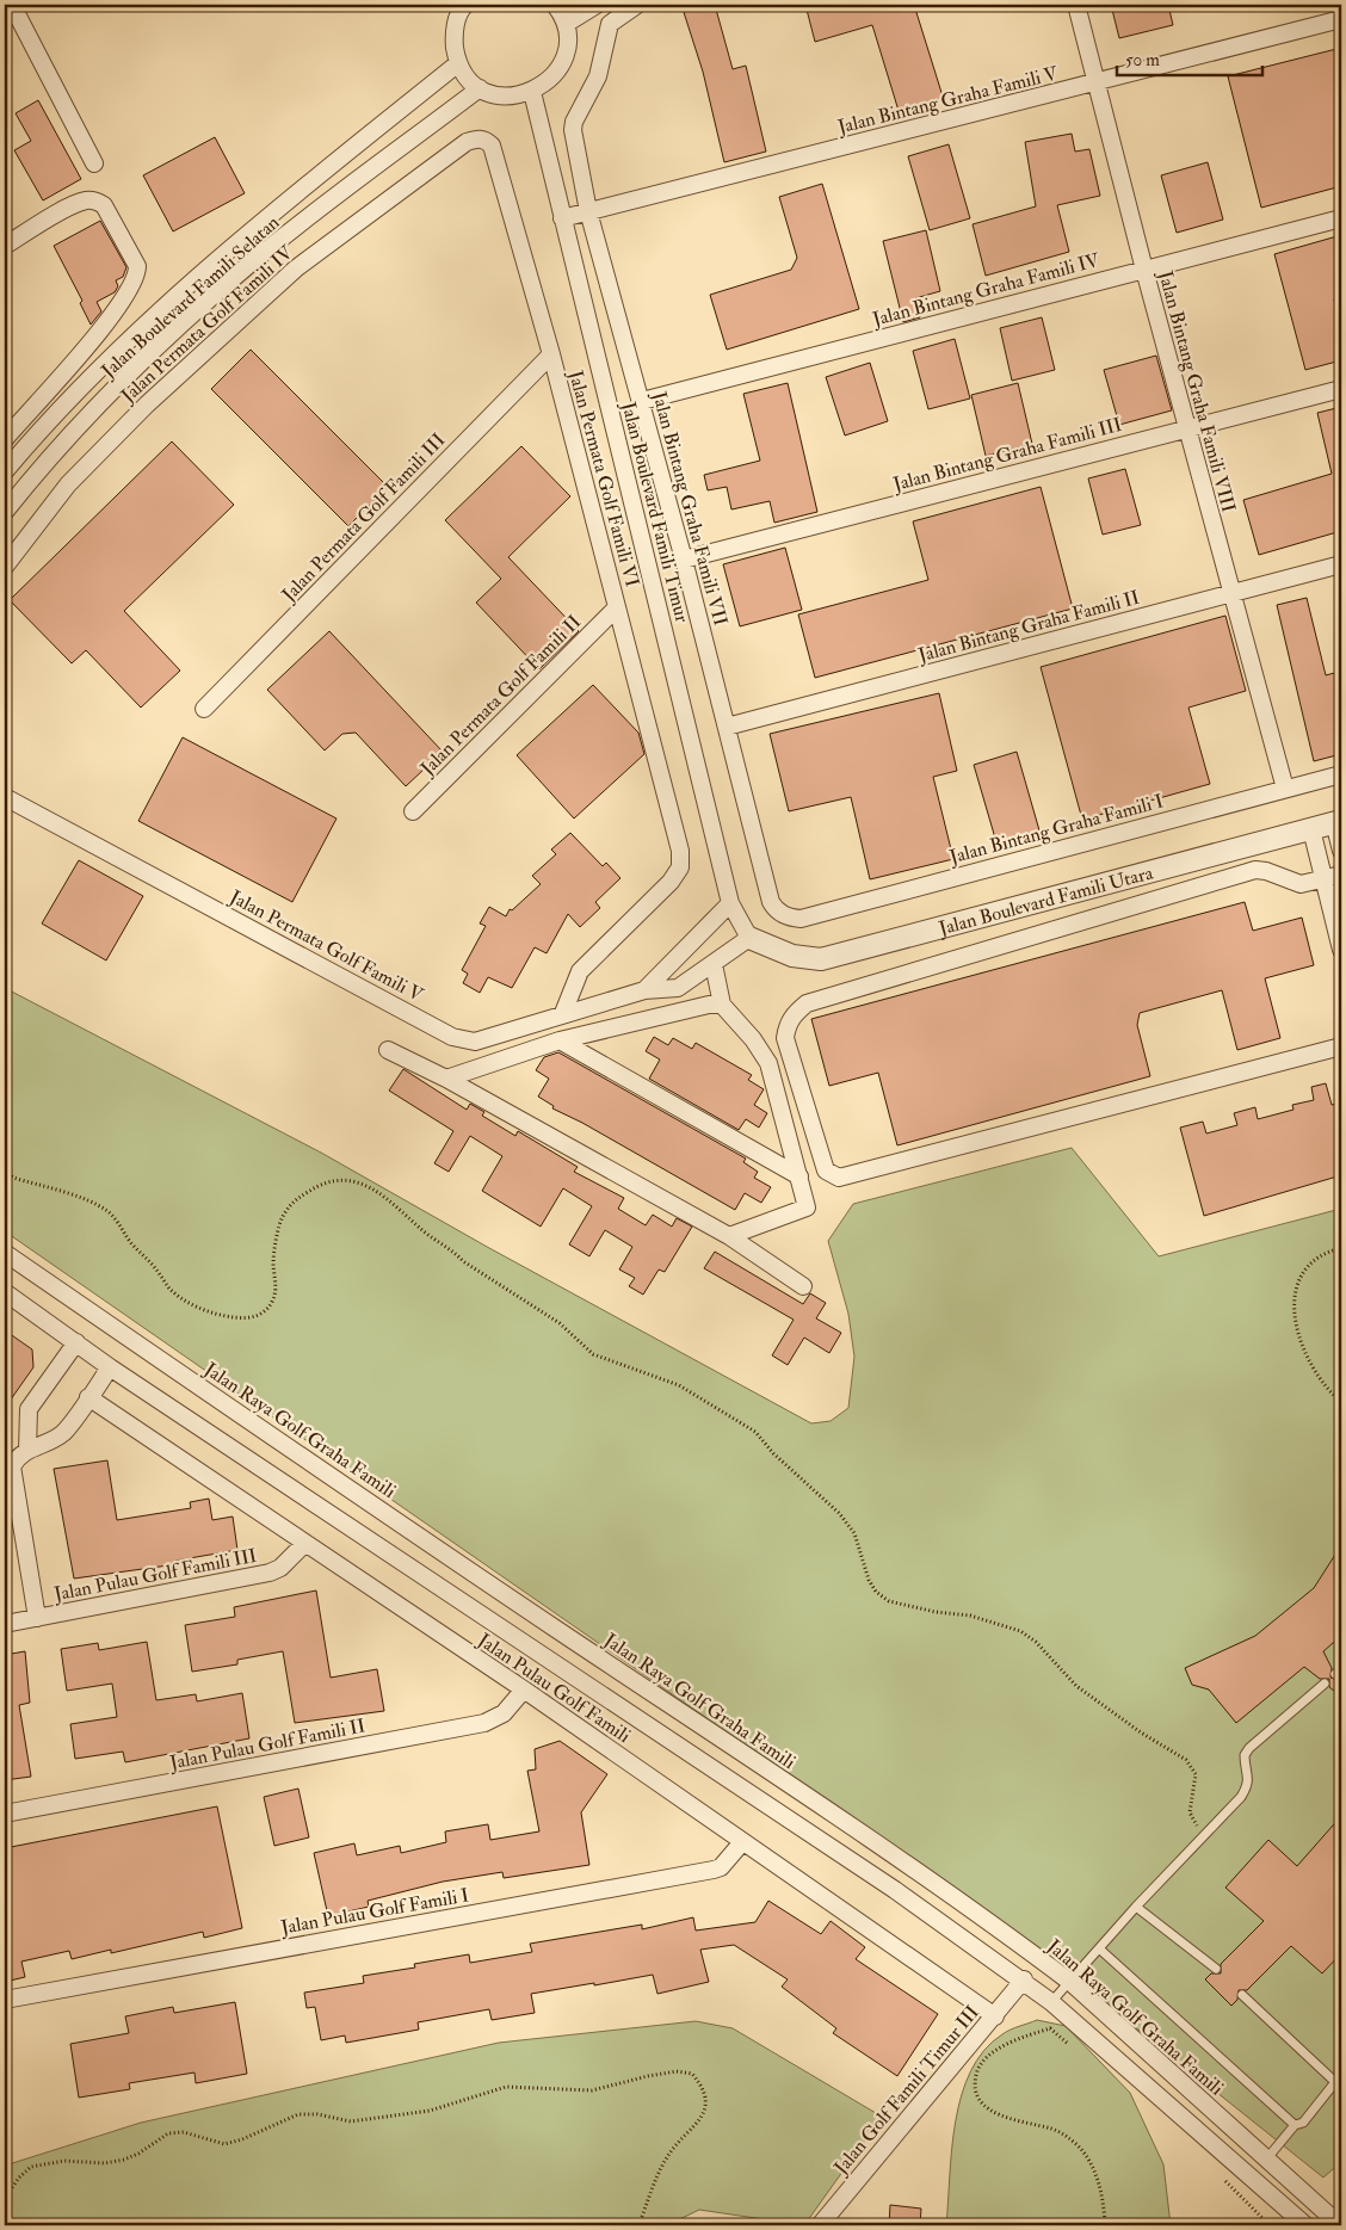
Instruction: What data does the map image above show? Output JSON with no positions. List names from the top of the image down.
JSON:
{
  "streets": {
    "street": [
      "Jalan Bintang Graha Famili V",
      "Jalan Bintang Graha Famili IV",
      "Jalan Boulevard Famili Selatan",
      "Jalan Permata Golf Famili IV",
      "Jalan Bintang Graha Famili VIII",
      "Jalan Bintang Graha Famili III",
      "Jalan Permata Golf Famili VI",
      "Jalan Bintang Graha Famili VII",
      "Jalan Boulevard Famili Timur",
      "Jalan Permata Golf Famili III",
      "Jalan Bintang Graha Famili II",
      "Jalan Permata Golf Famili II",
      "Jalan Bintang Graha Famili I",
      "Jalan Boulevard Famili Utara",
      "Jalan Permata Golf Famili V",
      "Jalan Raya Golf Graha Famili",
      "Jalan Pulau Golf Famili III",
      "Jalan Pulau Golf Famili",
      "Jalan Pulau Golf Famili II",
      "Jalan Pulau Golf Famili I",
      "Jalan Golf Famili Timur III"
    ]
  },
  "crossings": [
    ["Jalan Bintang Graha Famili V", "Jalan Bintang Graha Famili VIII"],
    ["Jalan Bintang Graha Famili V", "Jalan Bintang Graha Famili VII"],
    ["Jalan Bintang Graha Famili V", "Jalan Boulevard Famili Timur"],
    ["Jalan Bintang Graha Famili IV", "Jalan Bintang Graha Famili VIII"],
    ["Jalan Bintang Graha Famili IV", "Jalan Bintang Graha Famili VII"],
    ["Jalan Permata Golf Famili IV", "Jalan Permata Golf Famili VI"],
    ["Jalan Bintang Graha Famili VIII", "Jalan Bintang Graha Famili III"],
    ["Jalan Bintang Graha Famili VIII", "Jalan Bintang Graha Famili II"],
    ["Jalan Bintang Graha Famili VIII", "Jalan Bintang Graha Famili I"],
    ["Jalan Bintang Graha Famili III", "Jalan Bintang Graha Famili VII"],
    ["Jalan Permata Golf Famili VI", "Jalan Permata Golf Famili III"],
    ["Jalan Permata Golf Famili VI", "Jalan Permata Golf Famili II"],
    ["Jalan Permata Golf Famili VI", "Jalan Permata Golf Famili V"],
    ["Jalan Bintang Graha Famili VII", "Jalan Bintang Graha Famili II"],
    ["Jalan Bintang Graha Famili VII", "Jalan Bintang Graha Famili I"],
    ["Jalan Boulevard Famili Timur", "Jalan Boulevard Famili Utara"],
    ["Jalan Boulevard Famili Timur", "Jalan Permata Golf Famili V"],
    ["Jalan Boulevard Famili Utara", "Jalan Permata Golf Famili V"],
    ["Jalan Pulau Golf Famili III", "Jalan Pulau Golf Famili"],
    ["Jalan Pulau Golf Famili", "Jalan Pulau Golf Famili II"],
    ["Jalan Pulau Golf Famili", "Jalan Pulau Golf Famili I"],
    ["Jalan Pulau Golf Famili", "Jalan Golf Famili Timur III"]
  ],
  "scale_bar": "50 m"
}
